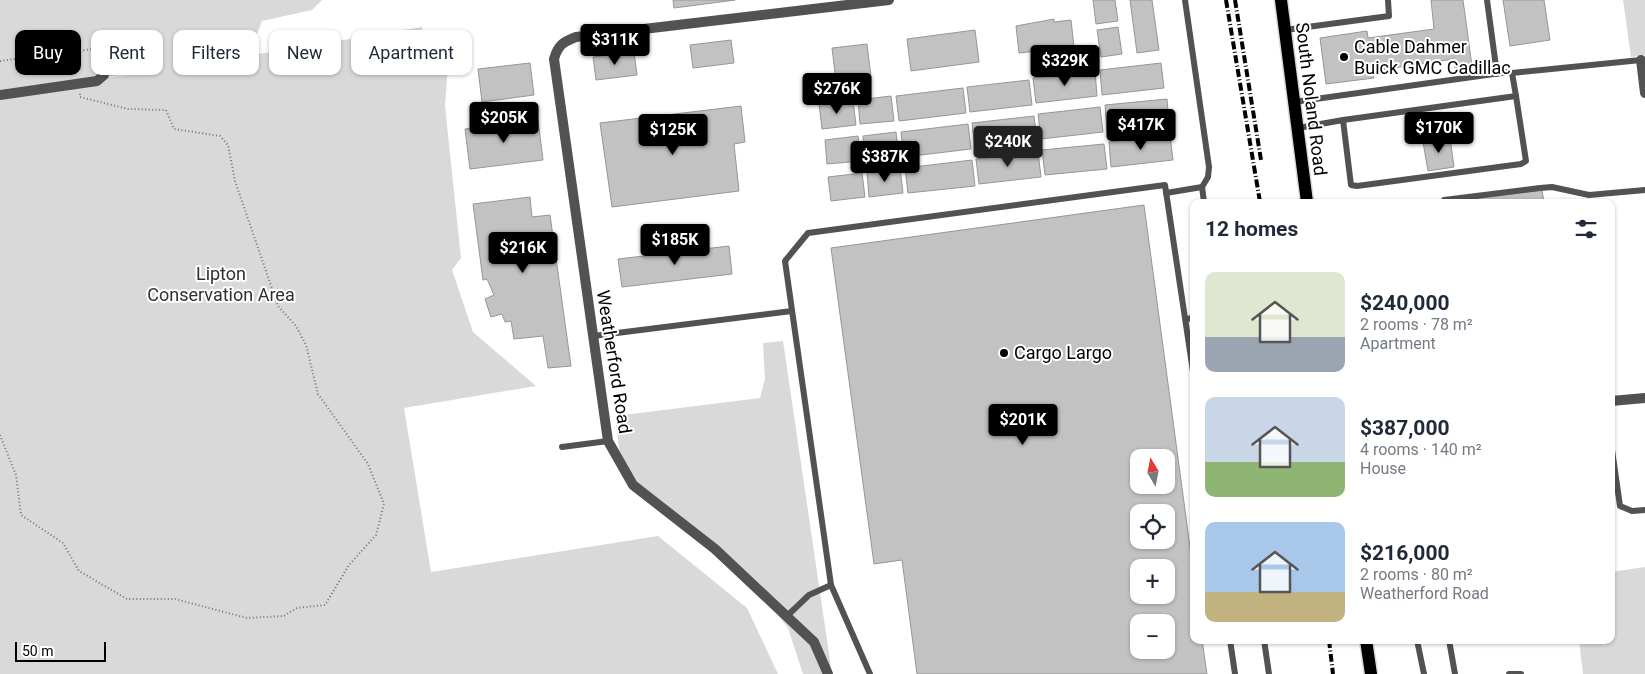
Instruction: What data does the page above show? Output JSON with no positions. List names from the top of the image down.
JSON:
{
  "streets": {
    "main road": ["South Noland Road"],
    "street": ["Weatherford Road"]
  },
  "parks": ["Lipton Conservation Area"],
  "places": ["Cable Dahmer Buick GMC Cadillac", "Cargo Largo"],
  "scale_bar": "50 m",
  "north": "top",
  "page": {
    "price": [
      "$311K",
      "$329K",
      "$276K",
      "$205K",
      "$417K",
      "$170K",
      "$125K",
      "$240K",
      "$387K",
      "$185K",
      "$216K",
      "$201K"
    ],
    "chip": [
      "Buy",
      "Rent",
      "Filters",
      "New",
      "Apartment"
    ],
    "heading": "12 homes",
    "list": [
      {
        "name": "$240,000",
        "note": "2 rooms · 78 m² · Apartment"
      },
      {
        "name": "$387,000",
        "note": "4 rooms · 140 m² · House"
      },
      {
        "name": "$216,000",
        "note": "2 rooms · 80 m² · Weatherford Road"
      }
    ],
    "map_buttons": ["+", "−"],
    "scale": "50 m"
  }
}
